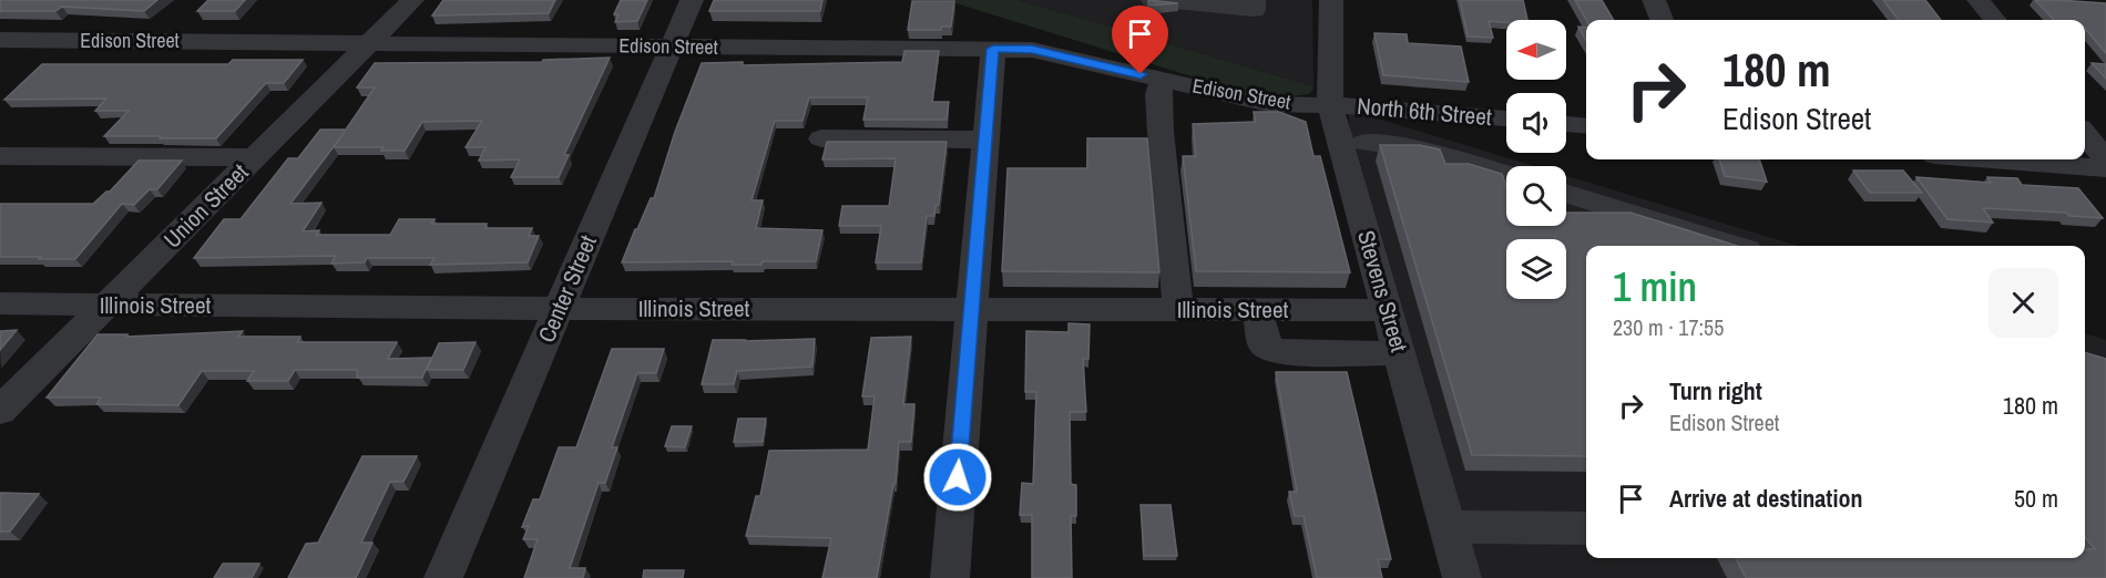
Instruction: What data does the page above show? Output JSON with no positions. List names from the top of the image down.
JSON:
{
  "streets": {
    "street": [
      "Edison Street",
      "North 6th Street",
      "Union Street",
      "Center Street",
      "Stevens Street",
      "Illinois Street"
    ]
  },
  "crossings": [
    ["Edison Street", "North 6th Street"],
    ["Edison Street", "Union Street"],
    ["Edison Street", "Center Street"],
    ["Edison Street", "Stevens Street"],
    ["North 6th Street", "Stevens Street"],
    ["Union Street", "Illinois Street"],
    ["Center Street", "Illinois Street"],
    ["Stevens Street", "Illinois Street"]
  ],
  "north": "left",
  "page": {
    "turn": ["180 m", "Edison Street"],
    "heading": ["1 min", "230 m · 17:55"],
    "list": [
      {
        "name": "Turn right",
        "note": "Edison Street",
        "value": "180 m"
      },
      {
        "name": "Arrive at destination",
        "value": "50 m"
      }
    ]
  }
}
